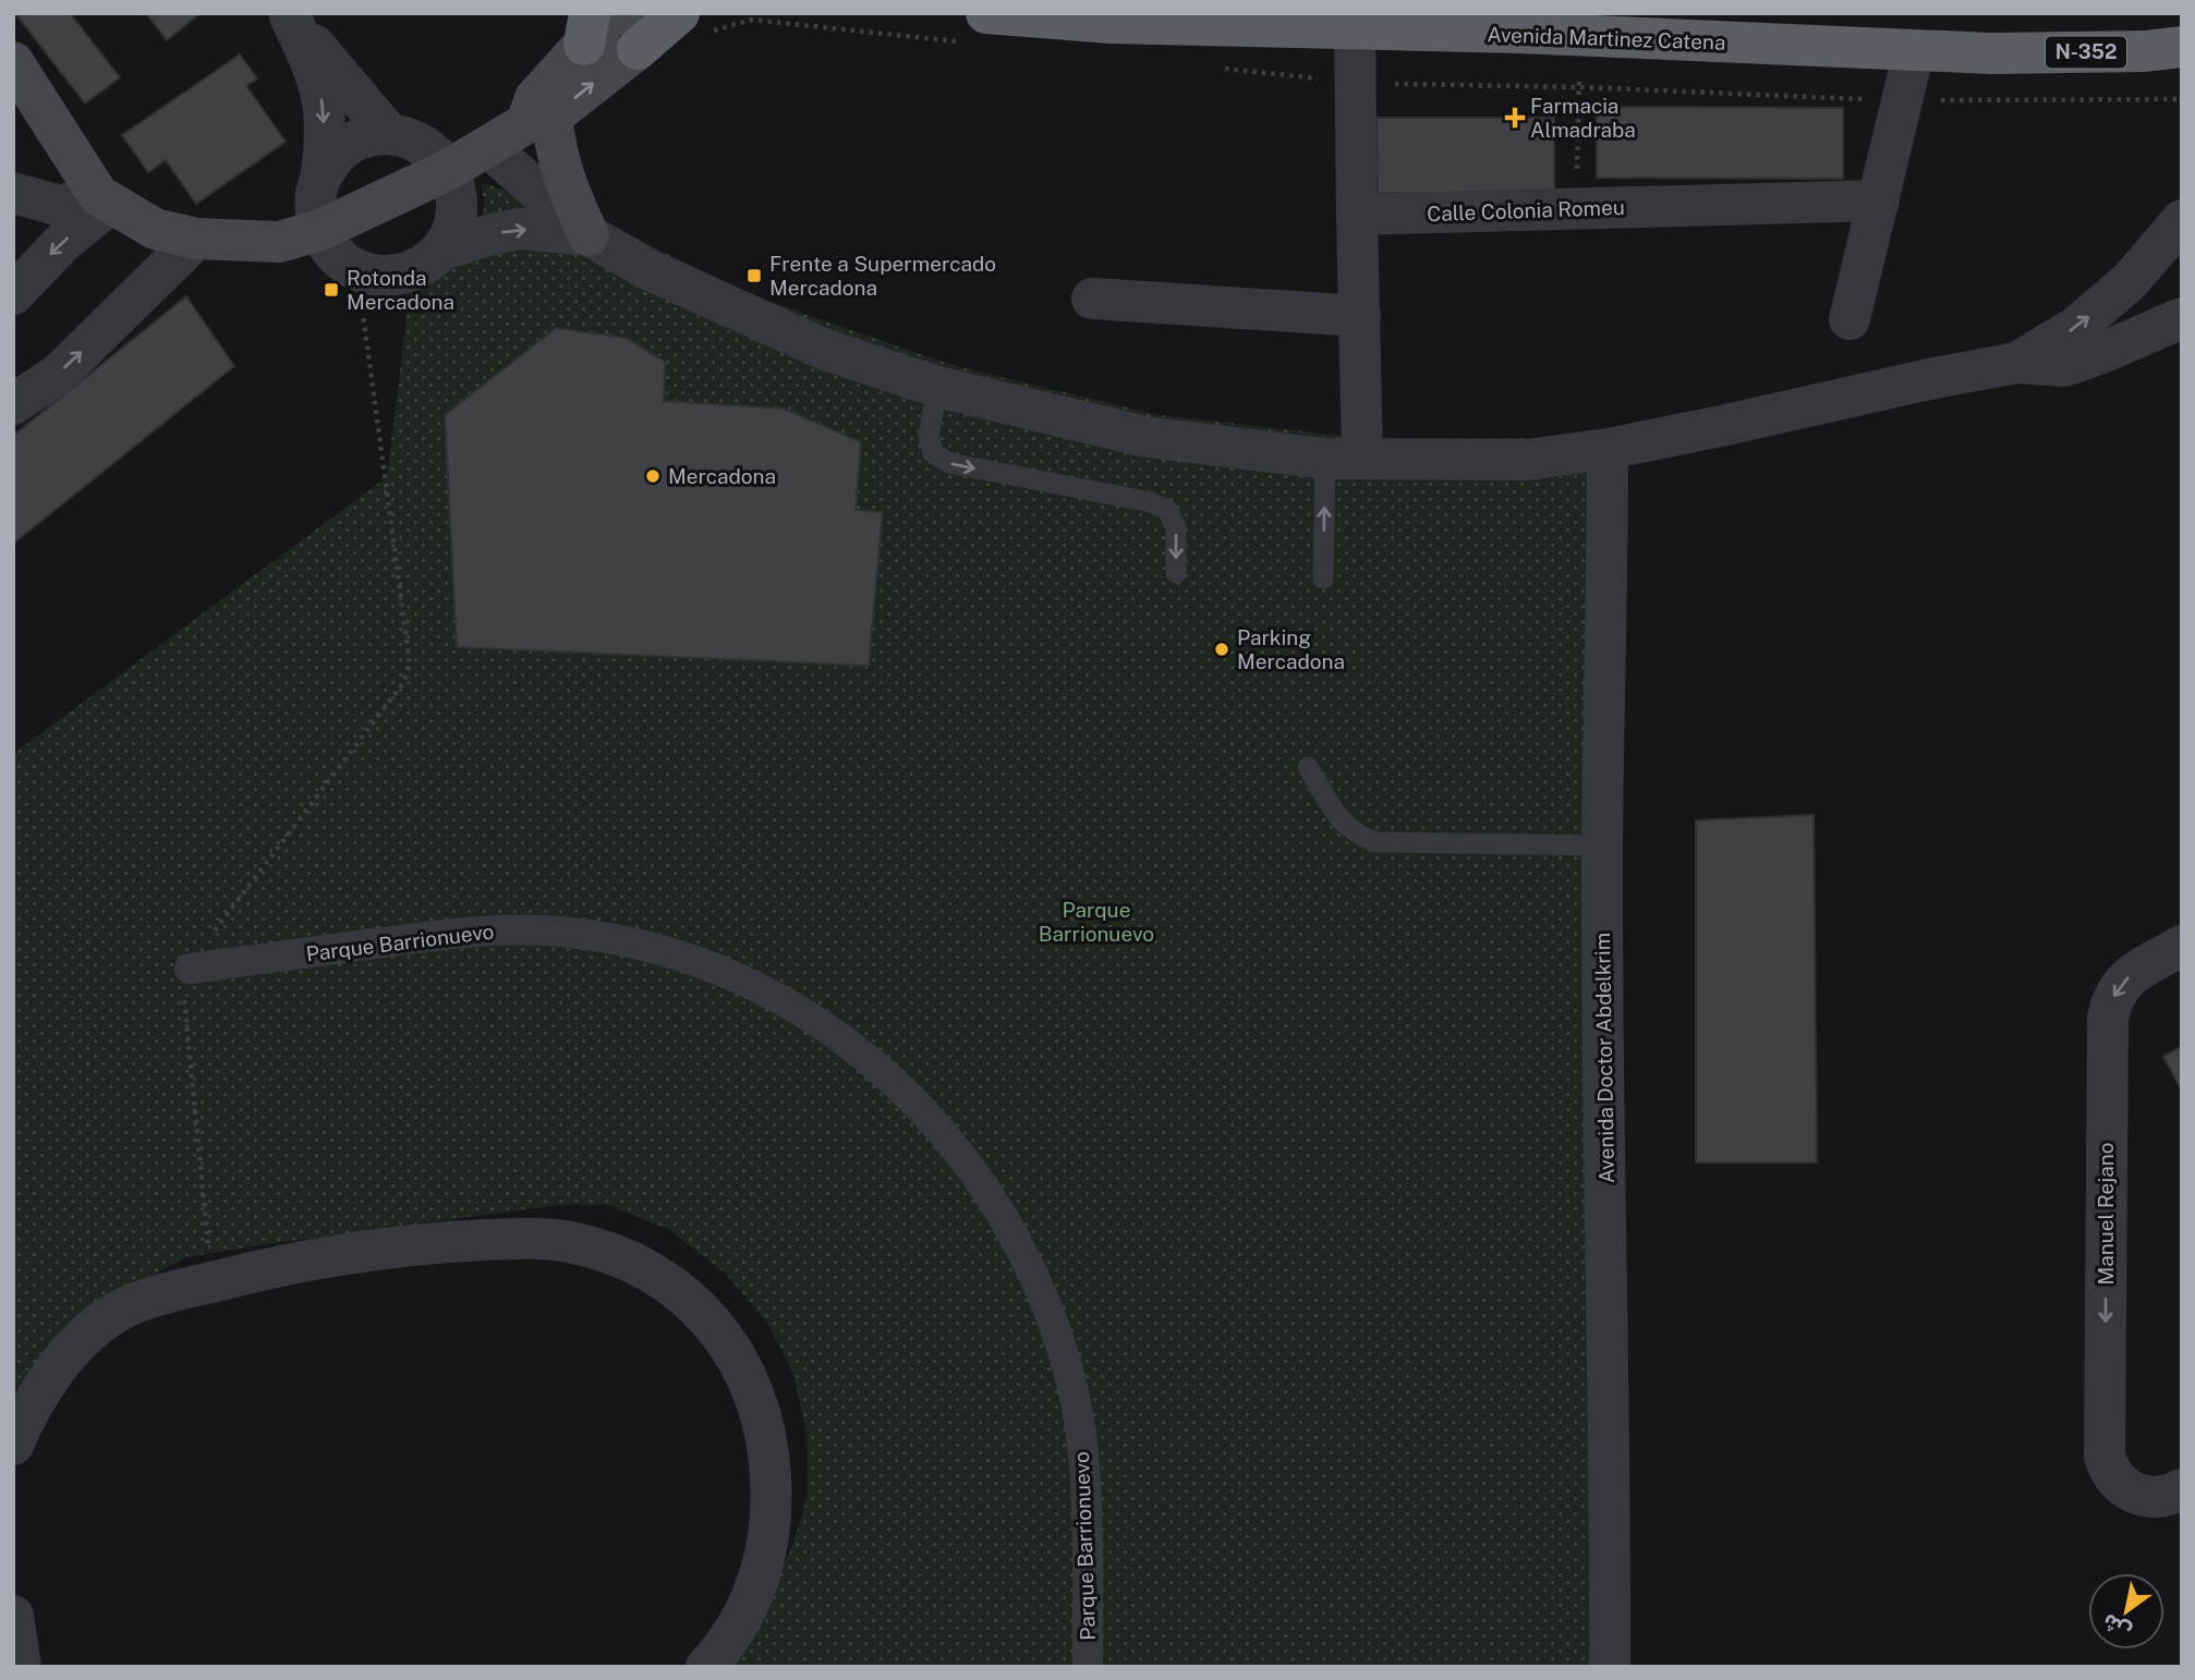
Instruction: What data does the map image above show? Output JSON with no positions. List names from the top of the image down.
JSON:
{
  "streets": {
    "highway": ["Avenida Martinez Catena", "N-352"],
    "street": [
      "Calle Colonia Romeu",
      "Parque Barrionuevo",
      "Avenida Doctor Abdelkrim",
      "Manuel Rejano"
    ]
  },
  "one_way": ["Manuel Rejano"],
  "parks": ["Parque Barrionuevo"],
  "places": {
    "health": ["Farmacia Almadraba"],
    "transit": ["Frente a Supermercado Mercadona", "Rotonda Mercadona"],
    "other": ["Mercadona", "Parking Mercadona"]
  },
  "north": "bottom left"
}
